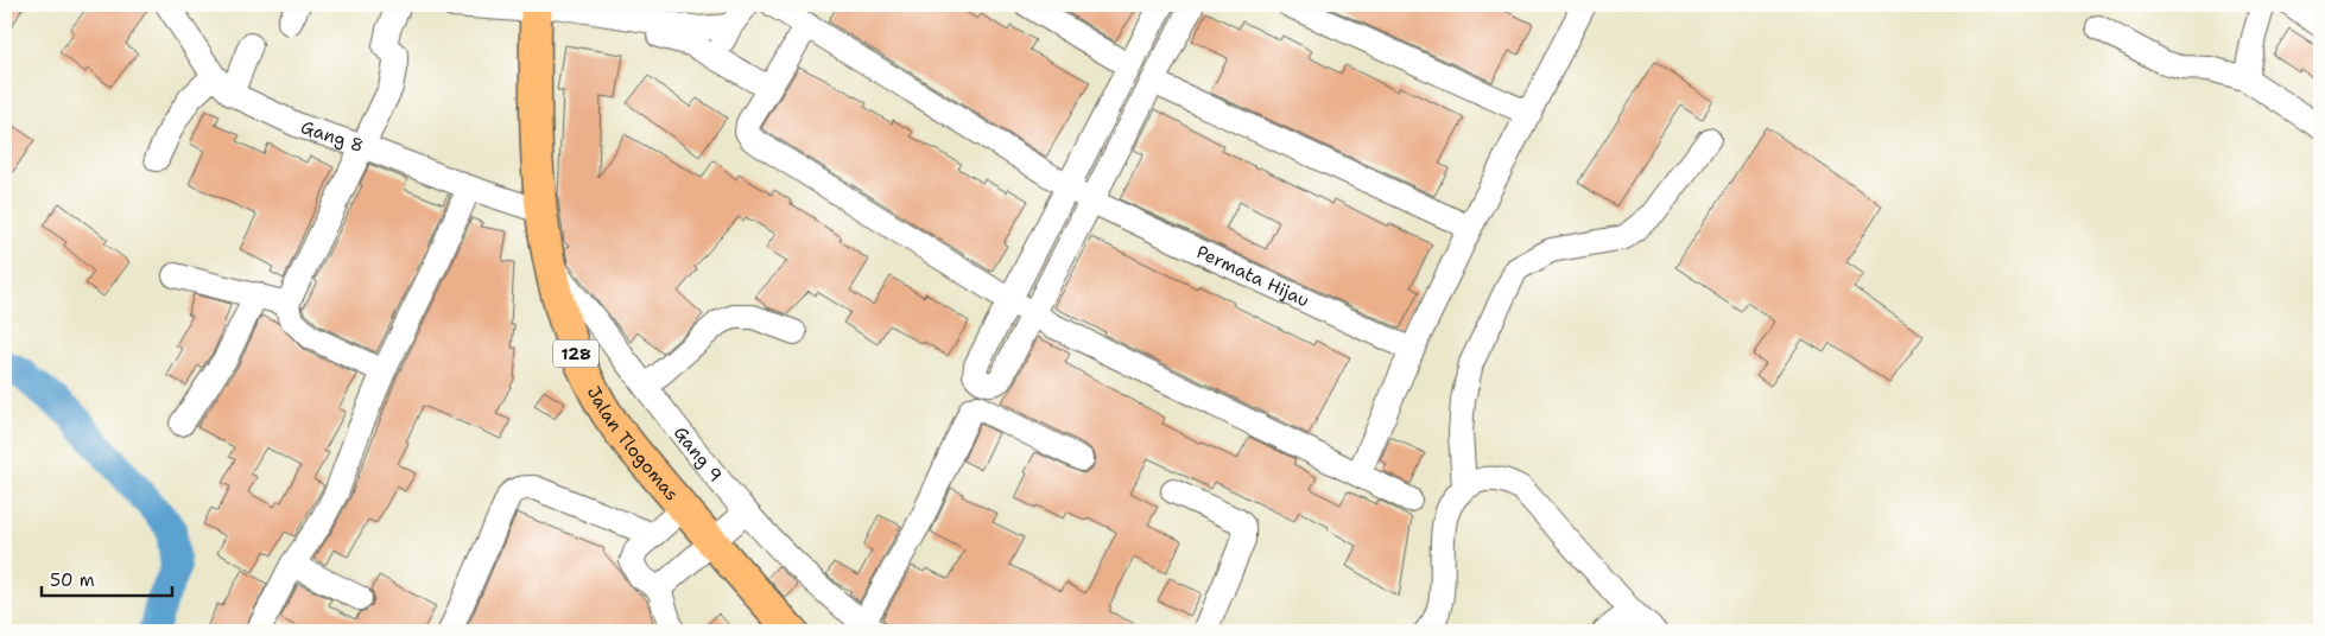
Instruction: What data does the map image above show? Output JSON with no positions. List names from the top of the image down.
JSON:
{
  "streets": {
    "main road": ["128", "Jalan Tlogomas"],
    "street": ["Gang 8", "Permata Hijau", "Gang 9"]
  },
  "crossings": [
    ["Gang 8", "Jalan Tlogomas"],
    ["Jalan Tlogomas", "Gang 9"]
  ],
  "scale_bar": "50 m"
}
